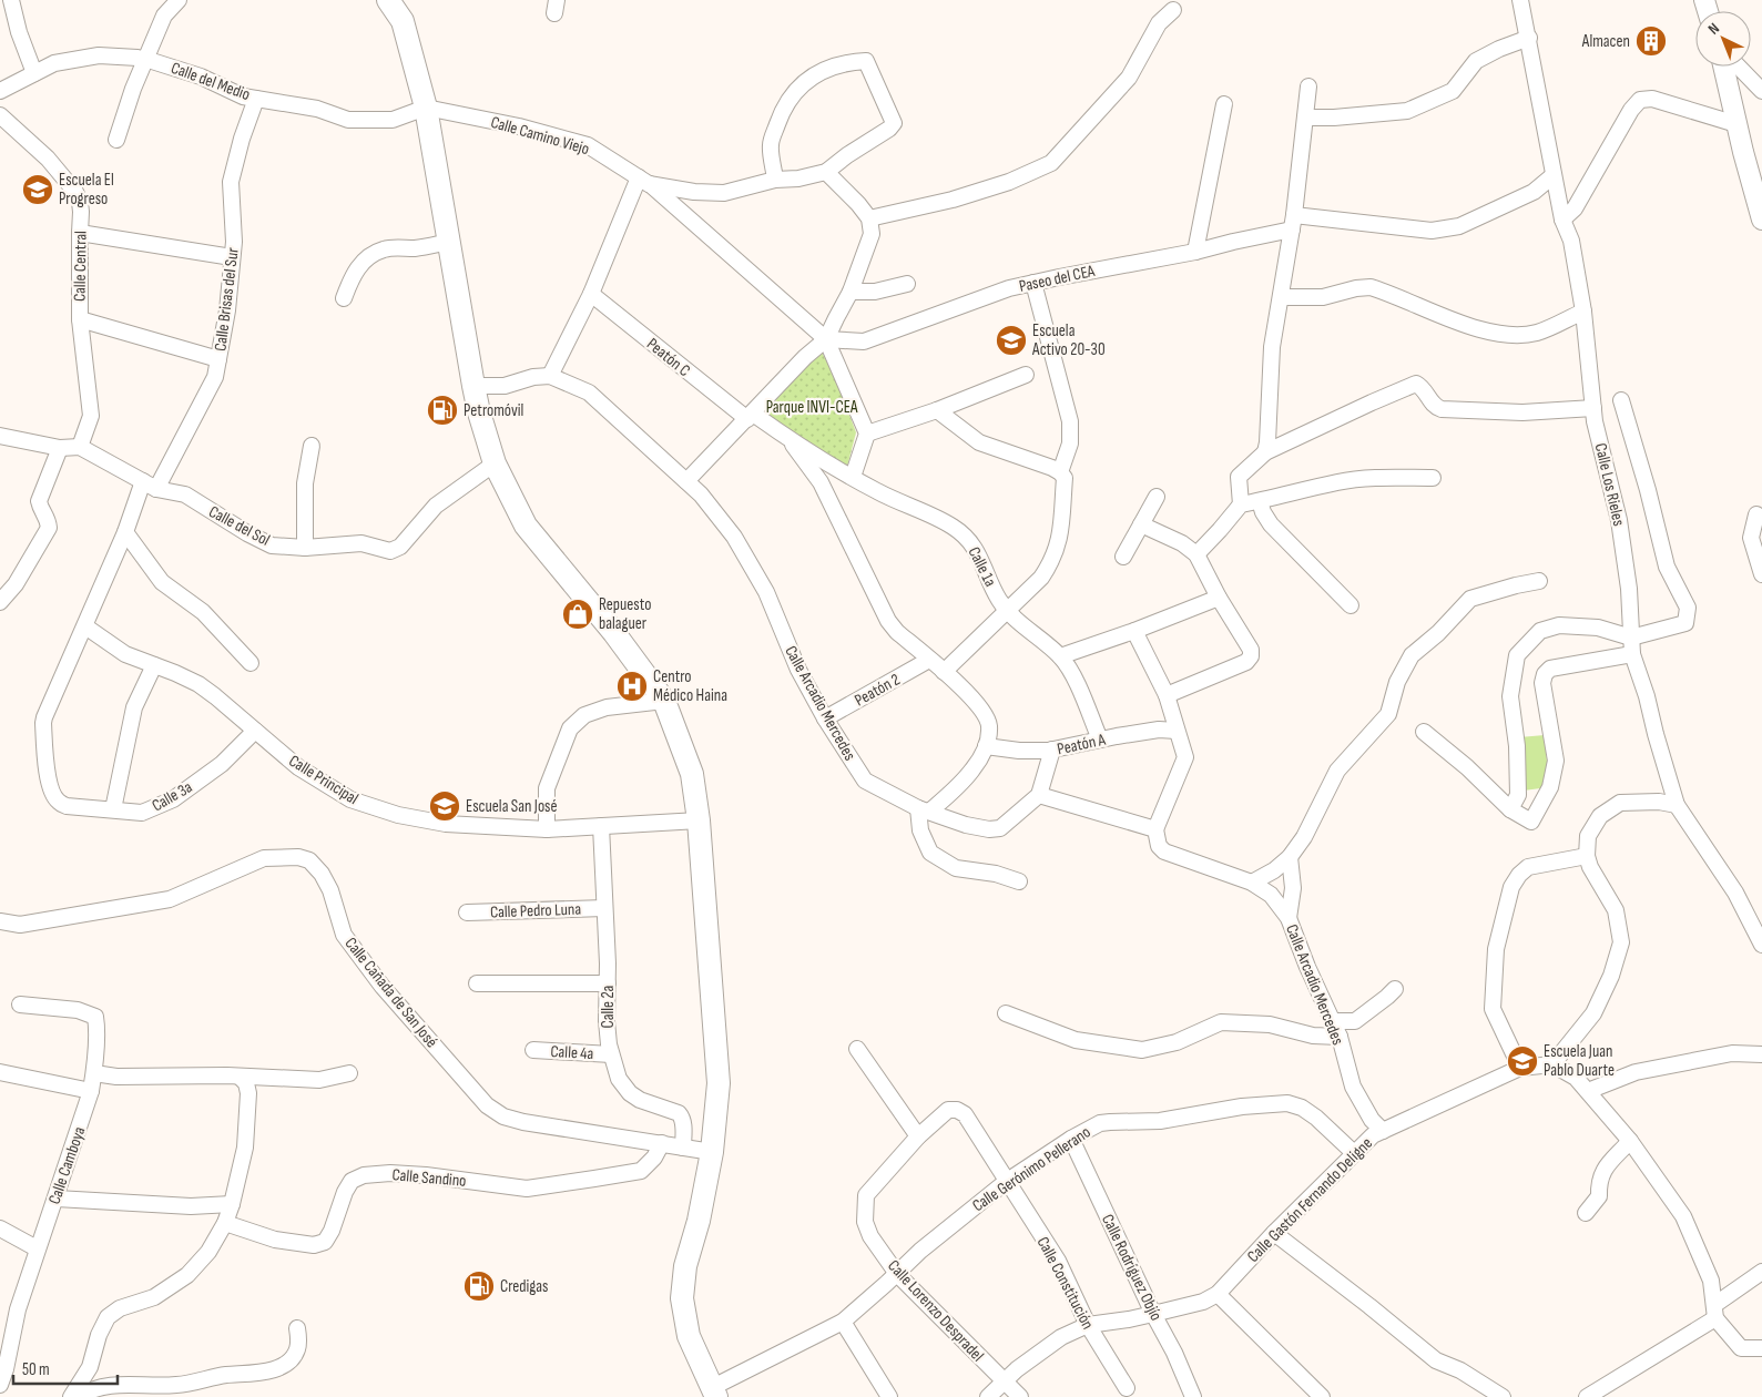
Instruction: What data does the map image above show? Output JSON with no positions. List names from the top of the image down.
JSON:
{
  "streets": {
    "street": [
      "Calle del Medio",
      "Calle Camino Viejo",
      "Calle Central",
      "Paseo del CEA",
      "Calle Brisas del Sur",
      "Peatón C",
      "Calle Los Rieles",
      "Calle del Sol",
      "Calle 1a",
      "Peatón 2",
      "Calle Arcadio Mercedes",
      "Peatón A",
      "Calle Principal",
      "Calle 3a",
      "Calle Pedro Luna",
      "Calle Cañada de San José",
      "Calle 2a",
      "Calle 4a",
      "Calle Camboya",
      "Calle Gerónimo Pellerano",
      "Calle Sandino",
      "Calle Gastón Fernando Deligne",
      "Calle Rodríguez Objío",
      "Calle Constitución",
      "Calle Lorenzo Despradel"
    ]
  },
  "crossings": [
    ["Calle del Medio", "Calle Camino Viejo"],
    ["Calle del Medio", "Calle Brisas del Sur"],
    ["Calle Central", "Calle del Sol"],
    ["Paseo del CEA", "Calle Los Rieles"],
    ["Calle Brisas del Sur", "Calle del Sol"],
    ["Calle Brisas del Sur", "Calle Principal"],
    ["Calle Brisas del Sur", "Calle 3a"],
    ["Peatón C", "Calle 1a"],
    ["Calle 1a", "Peatón A"],
    ["Peatón 2", "Calle Arcadio Mercedes"],
    ["Peatón 2", "Peatón A"],
    ["Calle Arcadio Mercedes", "Peatón A"],
    ["Calle Arcadio Mercedes", "Calle Gastón Fernando Deligne"],
    ["Calle Principal", "Calle 3a"],
    ["Calle Principal", "Calle 2a"],
    ["Calle Pedro Luna", "Calle 2a"],
    ["Calle Cañada de San José", "Calle 2a"],
    ["Calle Cañada de San José", "Calle Sandino"],
    ["Calle 2a", "Calle 4a"],
    ["Calle Gerónimo Pellerano", "Calle Gastón Fernando Deligne"],
    ["Calle Gerónimo Pellerano", "Calle Rodríguez Objío"],
    ["Calle Gerónimo Pellerano", "Calle Constitución"],
    ["Calle Gerónimo Pellerano", "Calle Lorenzo Despradel"],
    ["Calle Gastón Fernando Deligne", "Calle Rodríguez Objío"],
    ["Calle Gastón Fernando Deligne", "Calle Constitución"],
    ["Calle Gastón Fernando Deligne", "Calle Lorenzo Despradel"],
    ["Calle Constitución", "Calle Lorenzo Despradel"]
  ],
  "parks": ["Parque INVI-CEA"],
  "places": {
    "building": ["Almacen"],
    "school or university": [
      "Escuela El Progreso",
      "Escuela Activo 20-30",
      "Escuela San José",
      "Escuela Juan Pablo Duarte"
    ],
    "fuel station": ["Petromóvil", "Credigas"],
    "shop": ["Repuesto balaguer"],
    "hospital": ["Centro Médico Haina"]
  },
  "scale_bar": "50 m",
  "north": "top left"
}
